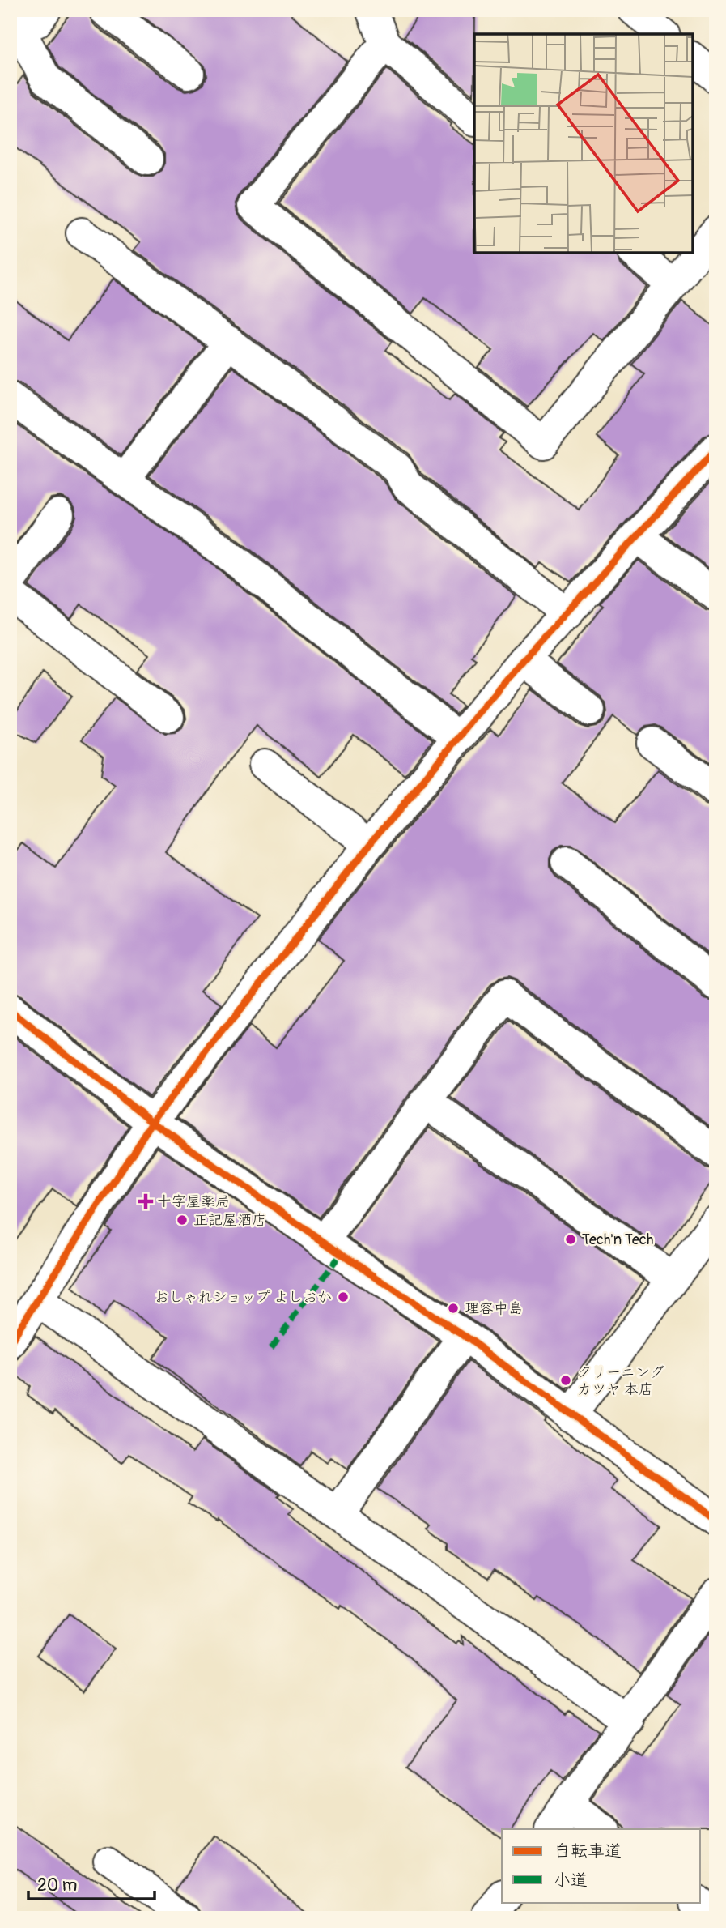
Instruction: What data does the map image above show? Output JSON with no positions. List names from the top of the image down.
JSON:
{
  "places": {
    "health": ["十字屋薬局"],
    "other": [
      "正記屋酒店",
      "Tech'n Tech",
      "おしゃれショップ よしおか",
      "理容中島",
      "クリーニング カツヤ 本店"
    ]
  },
  "legend": ["自転車道", "小道"],
  "scale_bar": "20 m"
}
